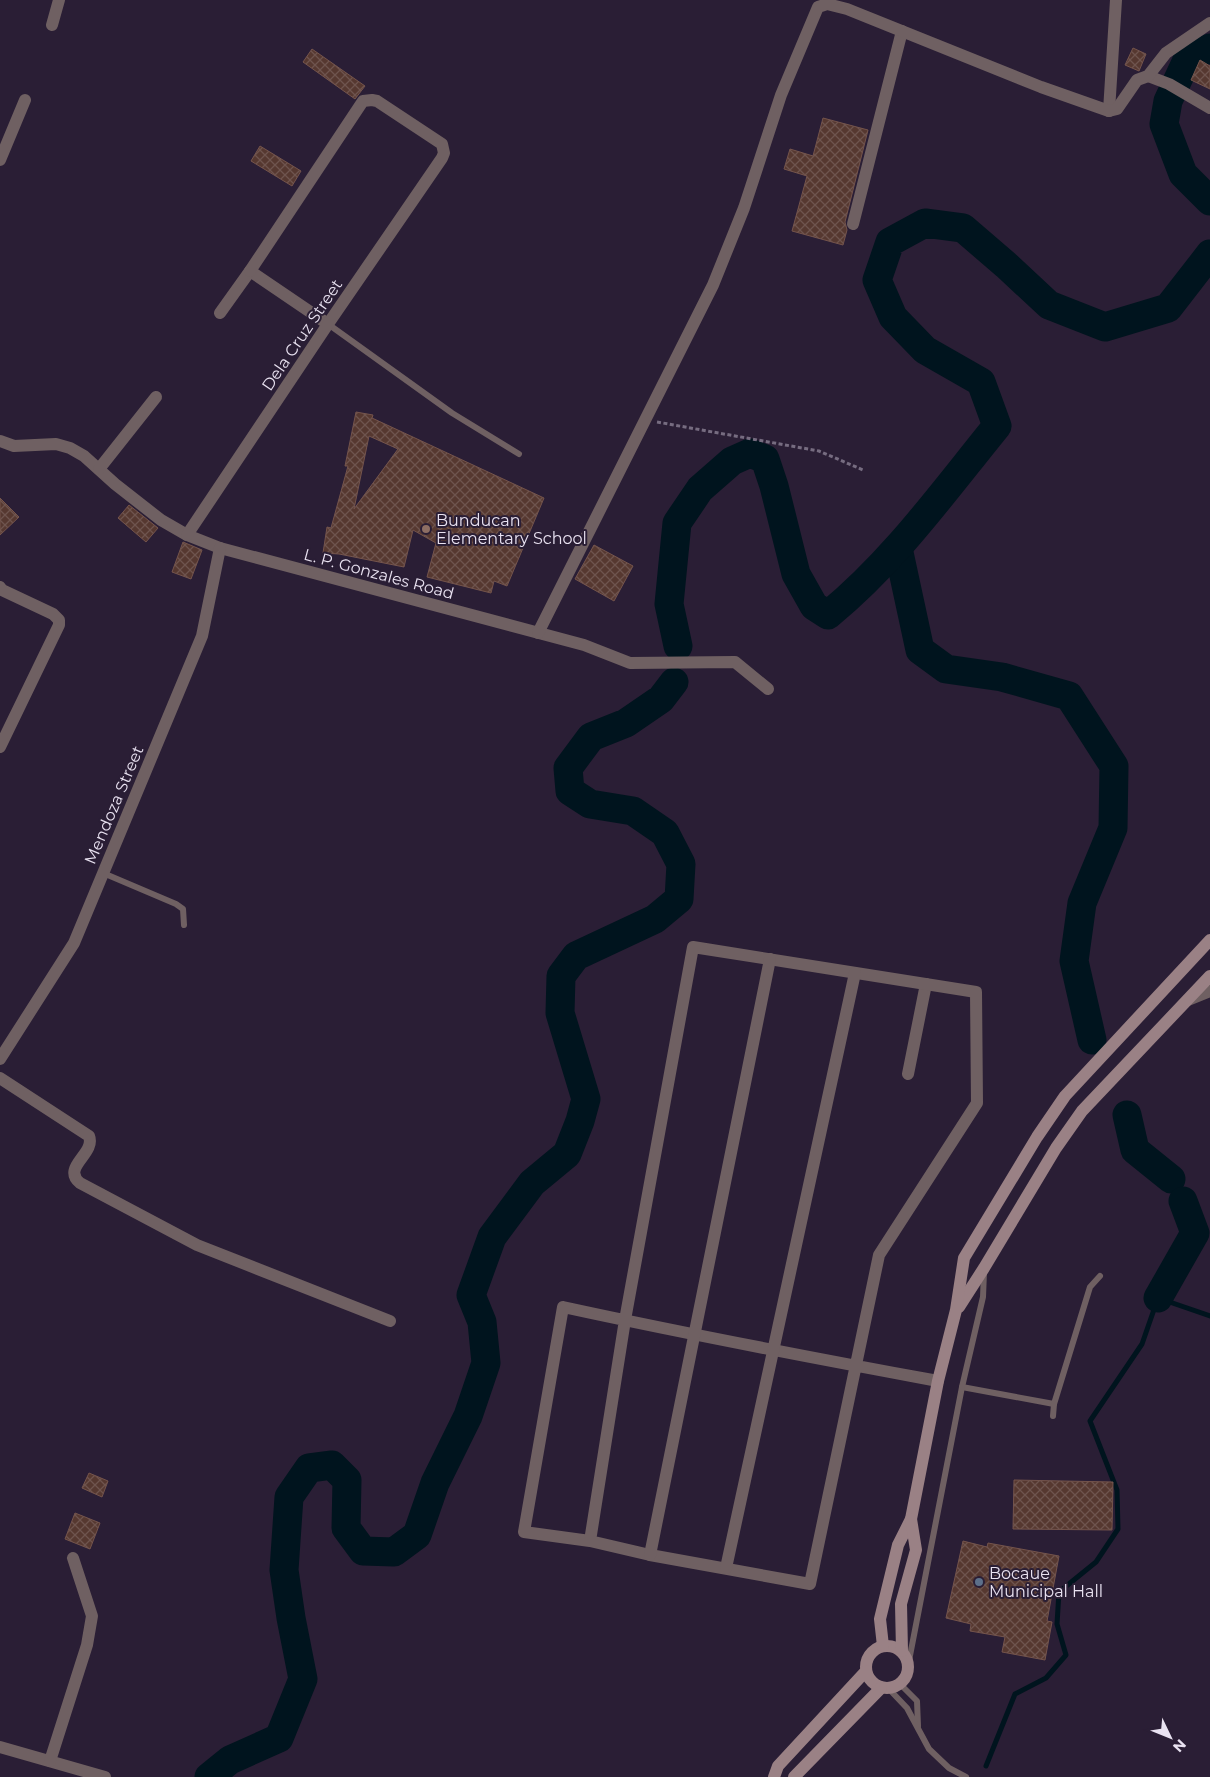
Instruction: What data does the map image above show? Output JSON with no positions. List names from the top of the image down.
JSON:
{
  "streets": {
    "street": ["Dela Cruz Street", "L. P. Gonzales Road", "Mendoza Street"]
  },
  "crossings": [
    ["Dela Cruz Street", "L. P. Gonzales Road"],
    ["L. P. Gonzales Road", "Mendoza Street"]
  ],
  "places": ["Bunducan Elementary School", "Bocaue Municipal Hall"],
  "north": "bottom right"
}
